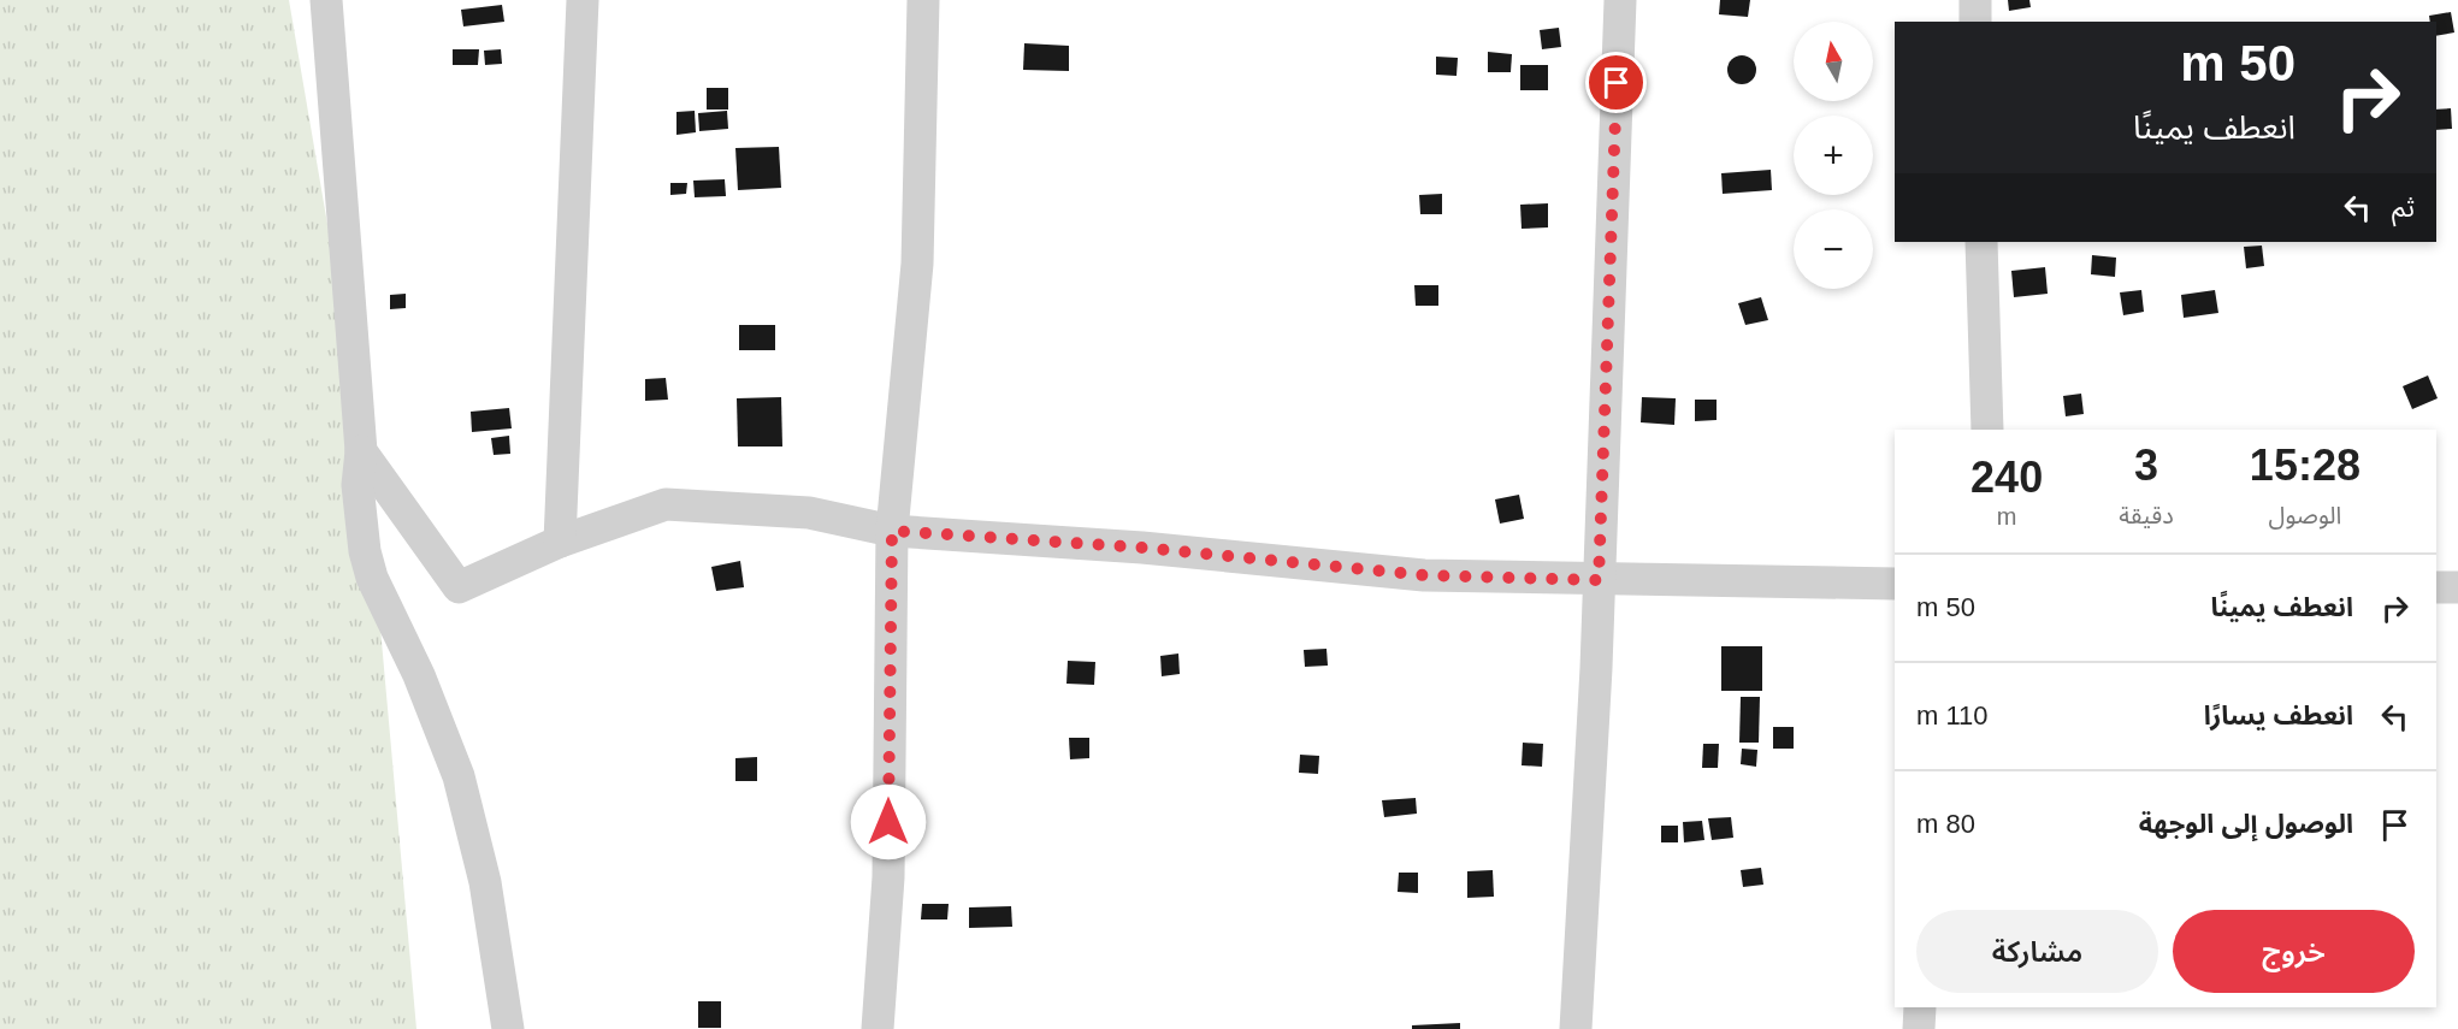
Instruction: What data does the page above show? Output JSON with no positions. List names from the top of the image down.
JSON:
{
  "north": "top",
  "page": {
    "map_buttons": ["+", "−"],
    "turn": ["50 m", "انعطف يمينًا"],
    "then": "ثم",
    "eta": [
      "15:28",
      "الوصول",
      "3",
      "دقيقة",
      "240",
      "m"
    ],
    "list": [
      {
        "name": "انعطف يمينًا",
        "value": "50 m"
      },
      {
        "name": "انعطف يسارًا",
        "value": "110 m"
      },
      {
        "name": "الوصول إلى الوجهة",
        "value": "80 m"
      }
    ],
    "buttons": ["خروج", "مشاركة"]
  }
}
